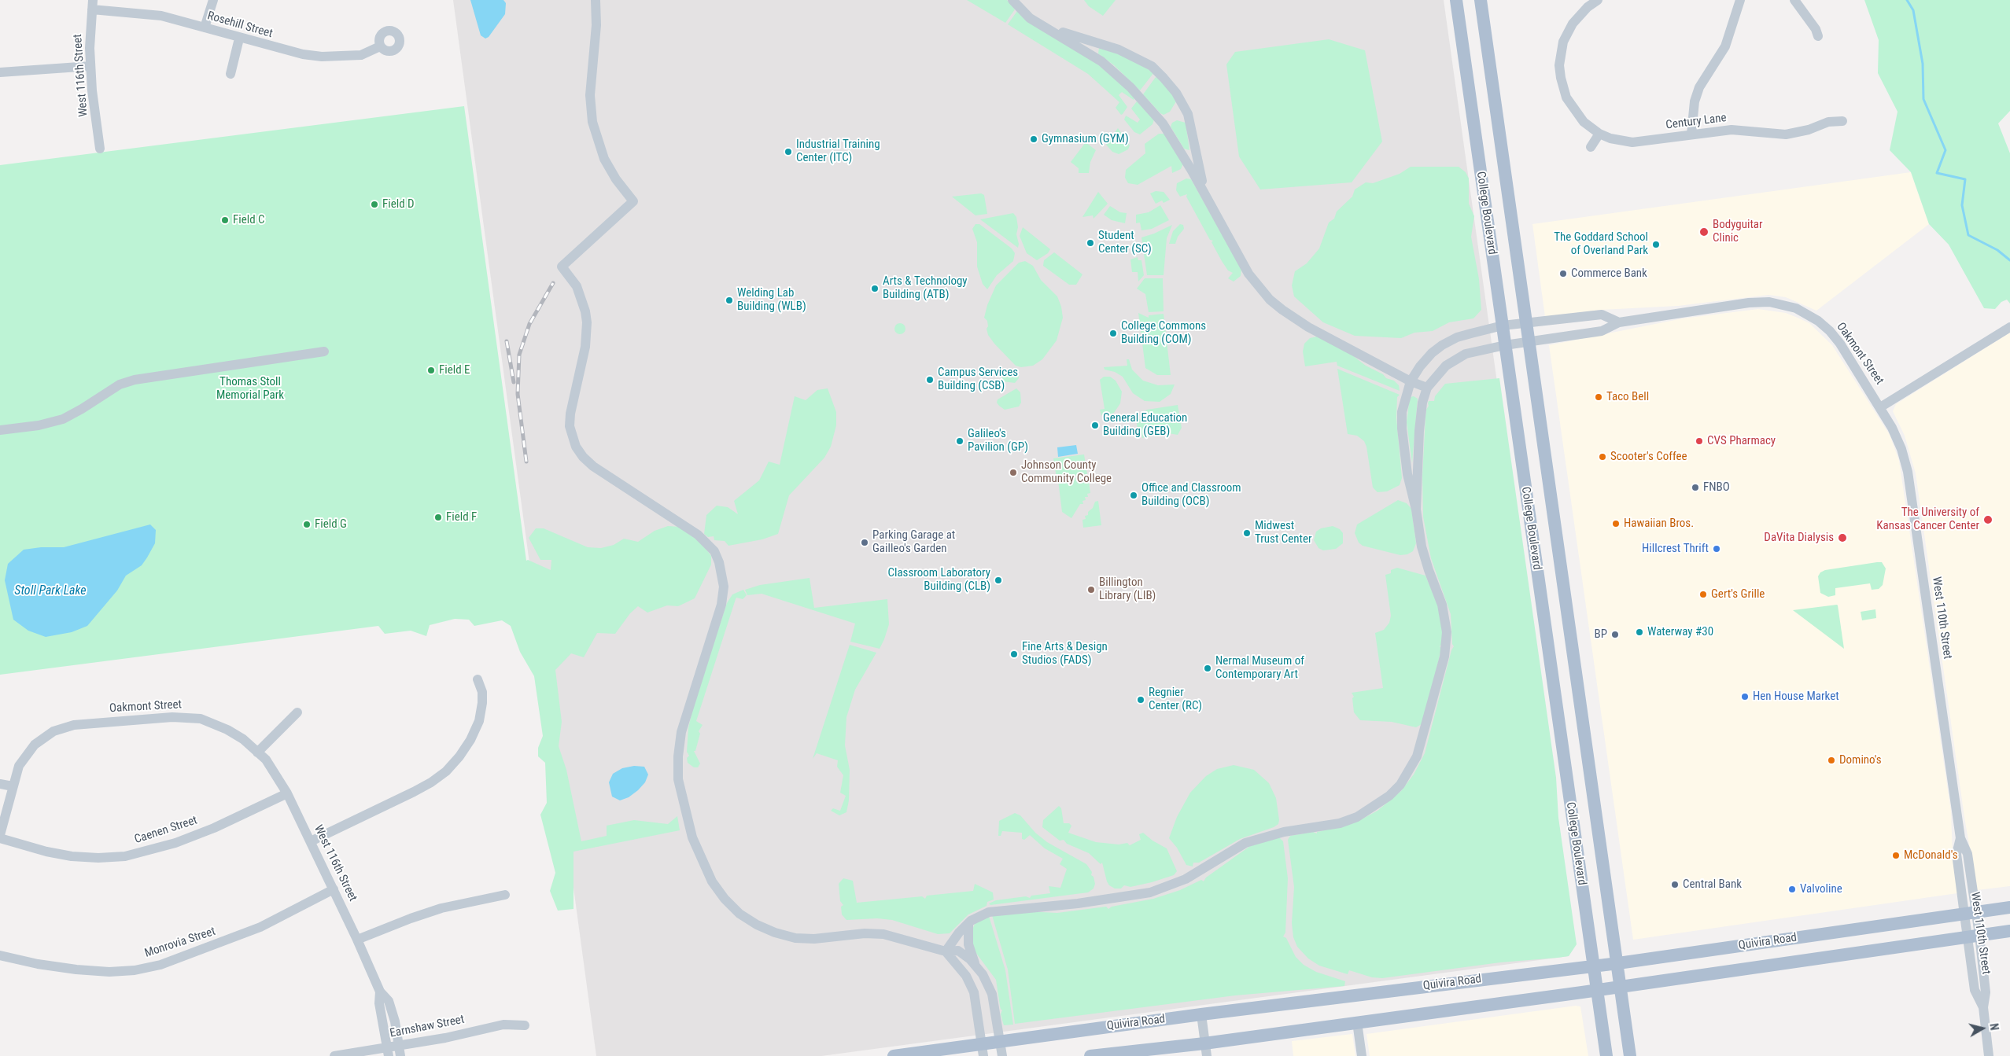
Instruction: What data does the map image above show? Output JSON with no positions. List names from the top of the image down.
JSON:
{
  "streets": {
    "main road": ["College Boulevard", "Quivira Road"],
    "street": [
      "Rosehill Street",
      "West 116th Street",
      "Century Lane",
      "Oakmont Street",
      "West 110th Street",
      "Caenen Street",
      "Monrovia Street",
      "Earnshaw Street"
    ]
  },
  "crossings": [
    ["Rosehill Street", "West 116th Street"],
    ["West 116th Street", "Oakmont Street"],
    ["West 116th Street", "Caenen Street"],
    ["West 116th Street", "Monrovia Street"],
    ["West 116th Street", "Earnshaw Street"],
    ["College Boulevard", "Oakmont Street"],
    ["College Boulevard", "Quivira Road"],
    ["Oakmont Street", "West 110th Street"],
    ["West 110th Street", "Quivira Road"]
  ],
  "water": ["Stoll Park Lake"],
  "parks": ["Thomas Stoll Memorial Park"],
  "places": [
    "Gymnasium (GYM)",
    "Industrial Training Center (ITC)",
    "Field D",
    "Field C",
    "Bodyguitar Clinic",
    "Student Center (SC)",
    "The Goddard School of Overland Park",
    "Commerce Bank",
    "Arts & Technology Building (ATB)",
    "Welding Lab Building (WLB)",
    "College Commons Building (COM)",
    "Field E",
    "Campus Services Building (CSB)",
    "Taco Bell",
    "General Education Building (GEB)",
    "Galileo's Pavilion (GP)",
    "CVS Pharmacy",
    "Scooter's Coffee",
    "Johnson County Community College",
    "FNBO",
    "Office and Classroom Building (OCB)",
    "Field F",
    "The University of Kansas Cancer Center",
    "Hawaiian Bros.",
    "Field G",
    "Midwest Trust Center",
    "DaVita Dialysis",
    "Parking Garage at Gailleo's Garden",
    "Hillcrest Thrift",
    "Classroom Laboratory Building (CLB)",
    "Billington Library (LIB)",
    "Gert's Grille",
    "Waterway #30",
    "BP",
    "Fine Arts & Design Studios (FADS)",
    "Nermal Museum of Contemporary Art",
    "Hen House Market",
    "Regnier Center (RC)",
    "Domino's",
    "McDonald's",
    "Central Bank",
    "Valvoline"
  ],
  "north": "right"
}
